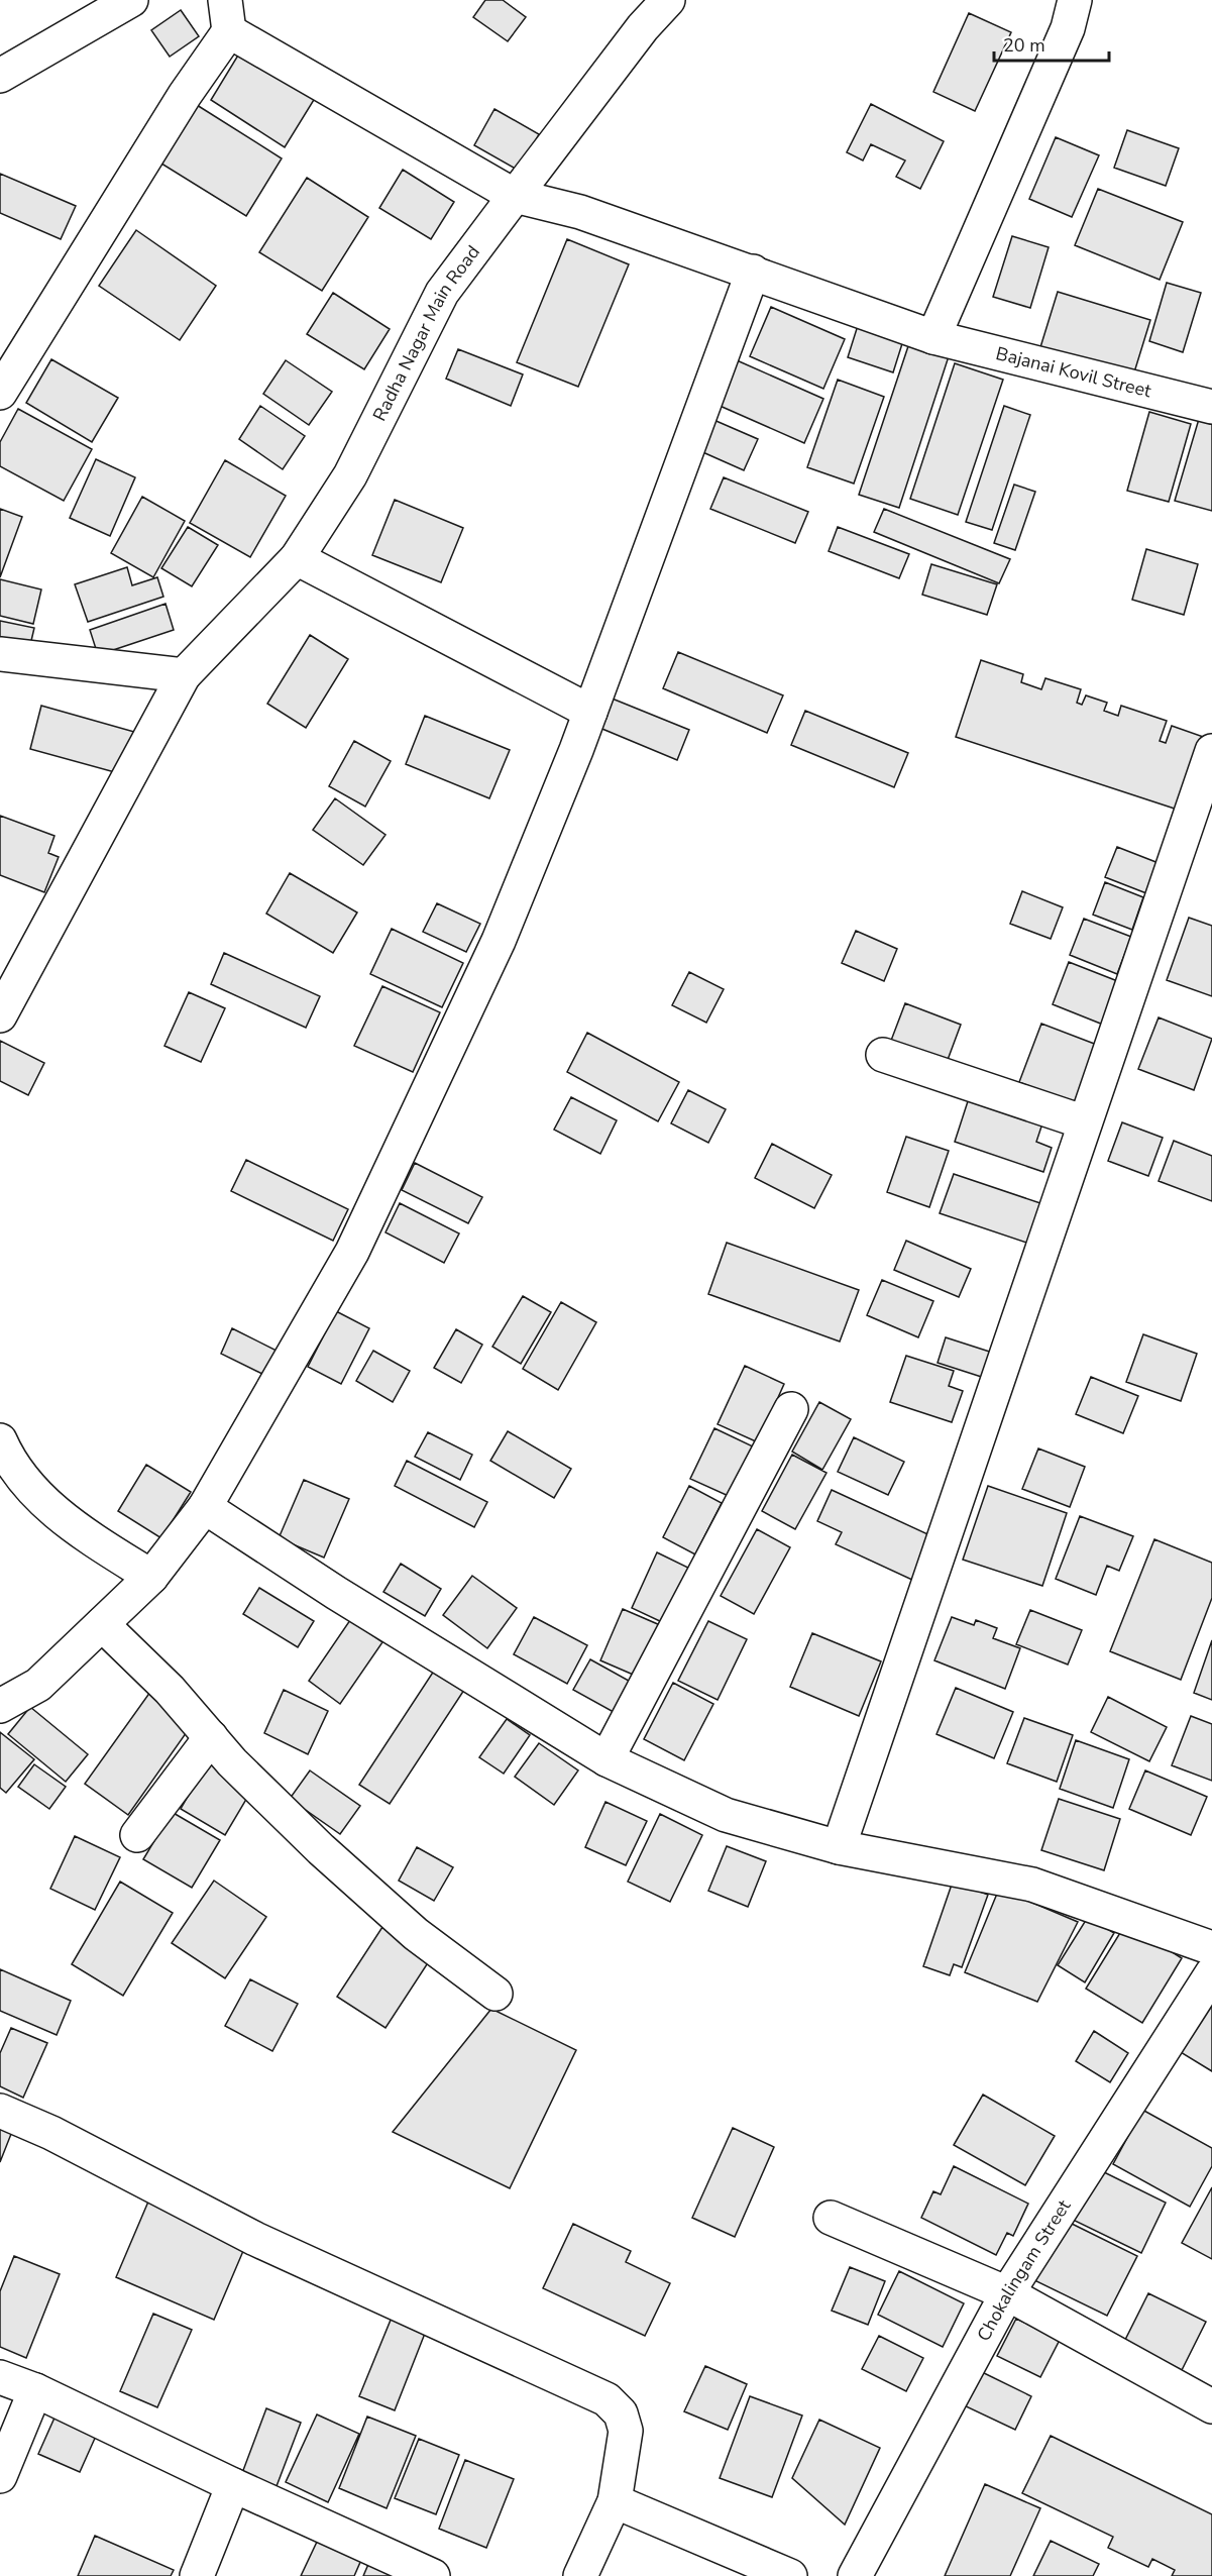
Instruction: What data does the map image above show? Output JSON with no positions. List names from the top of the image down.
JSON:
{
  "streets": {
    "street": ["Radha Nagar Main Road", "Bajanai Kovil Street", "Chokalingam Street"]
  },
  "scale_bar": "20 m"
}
